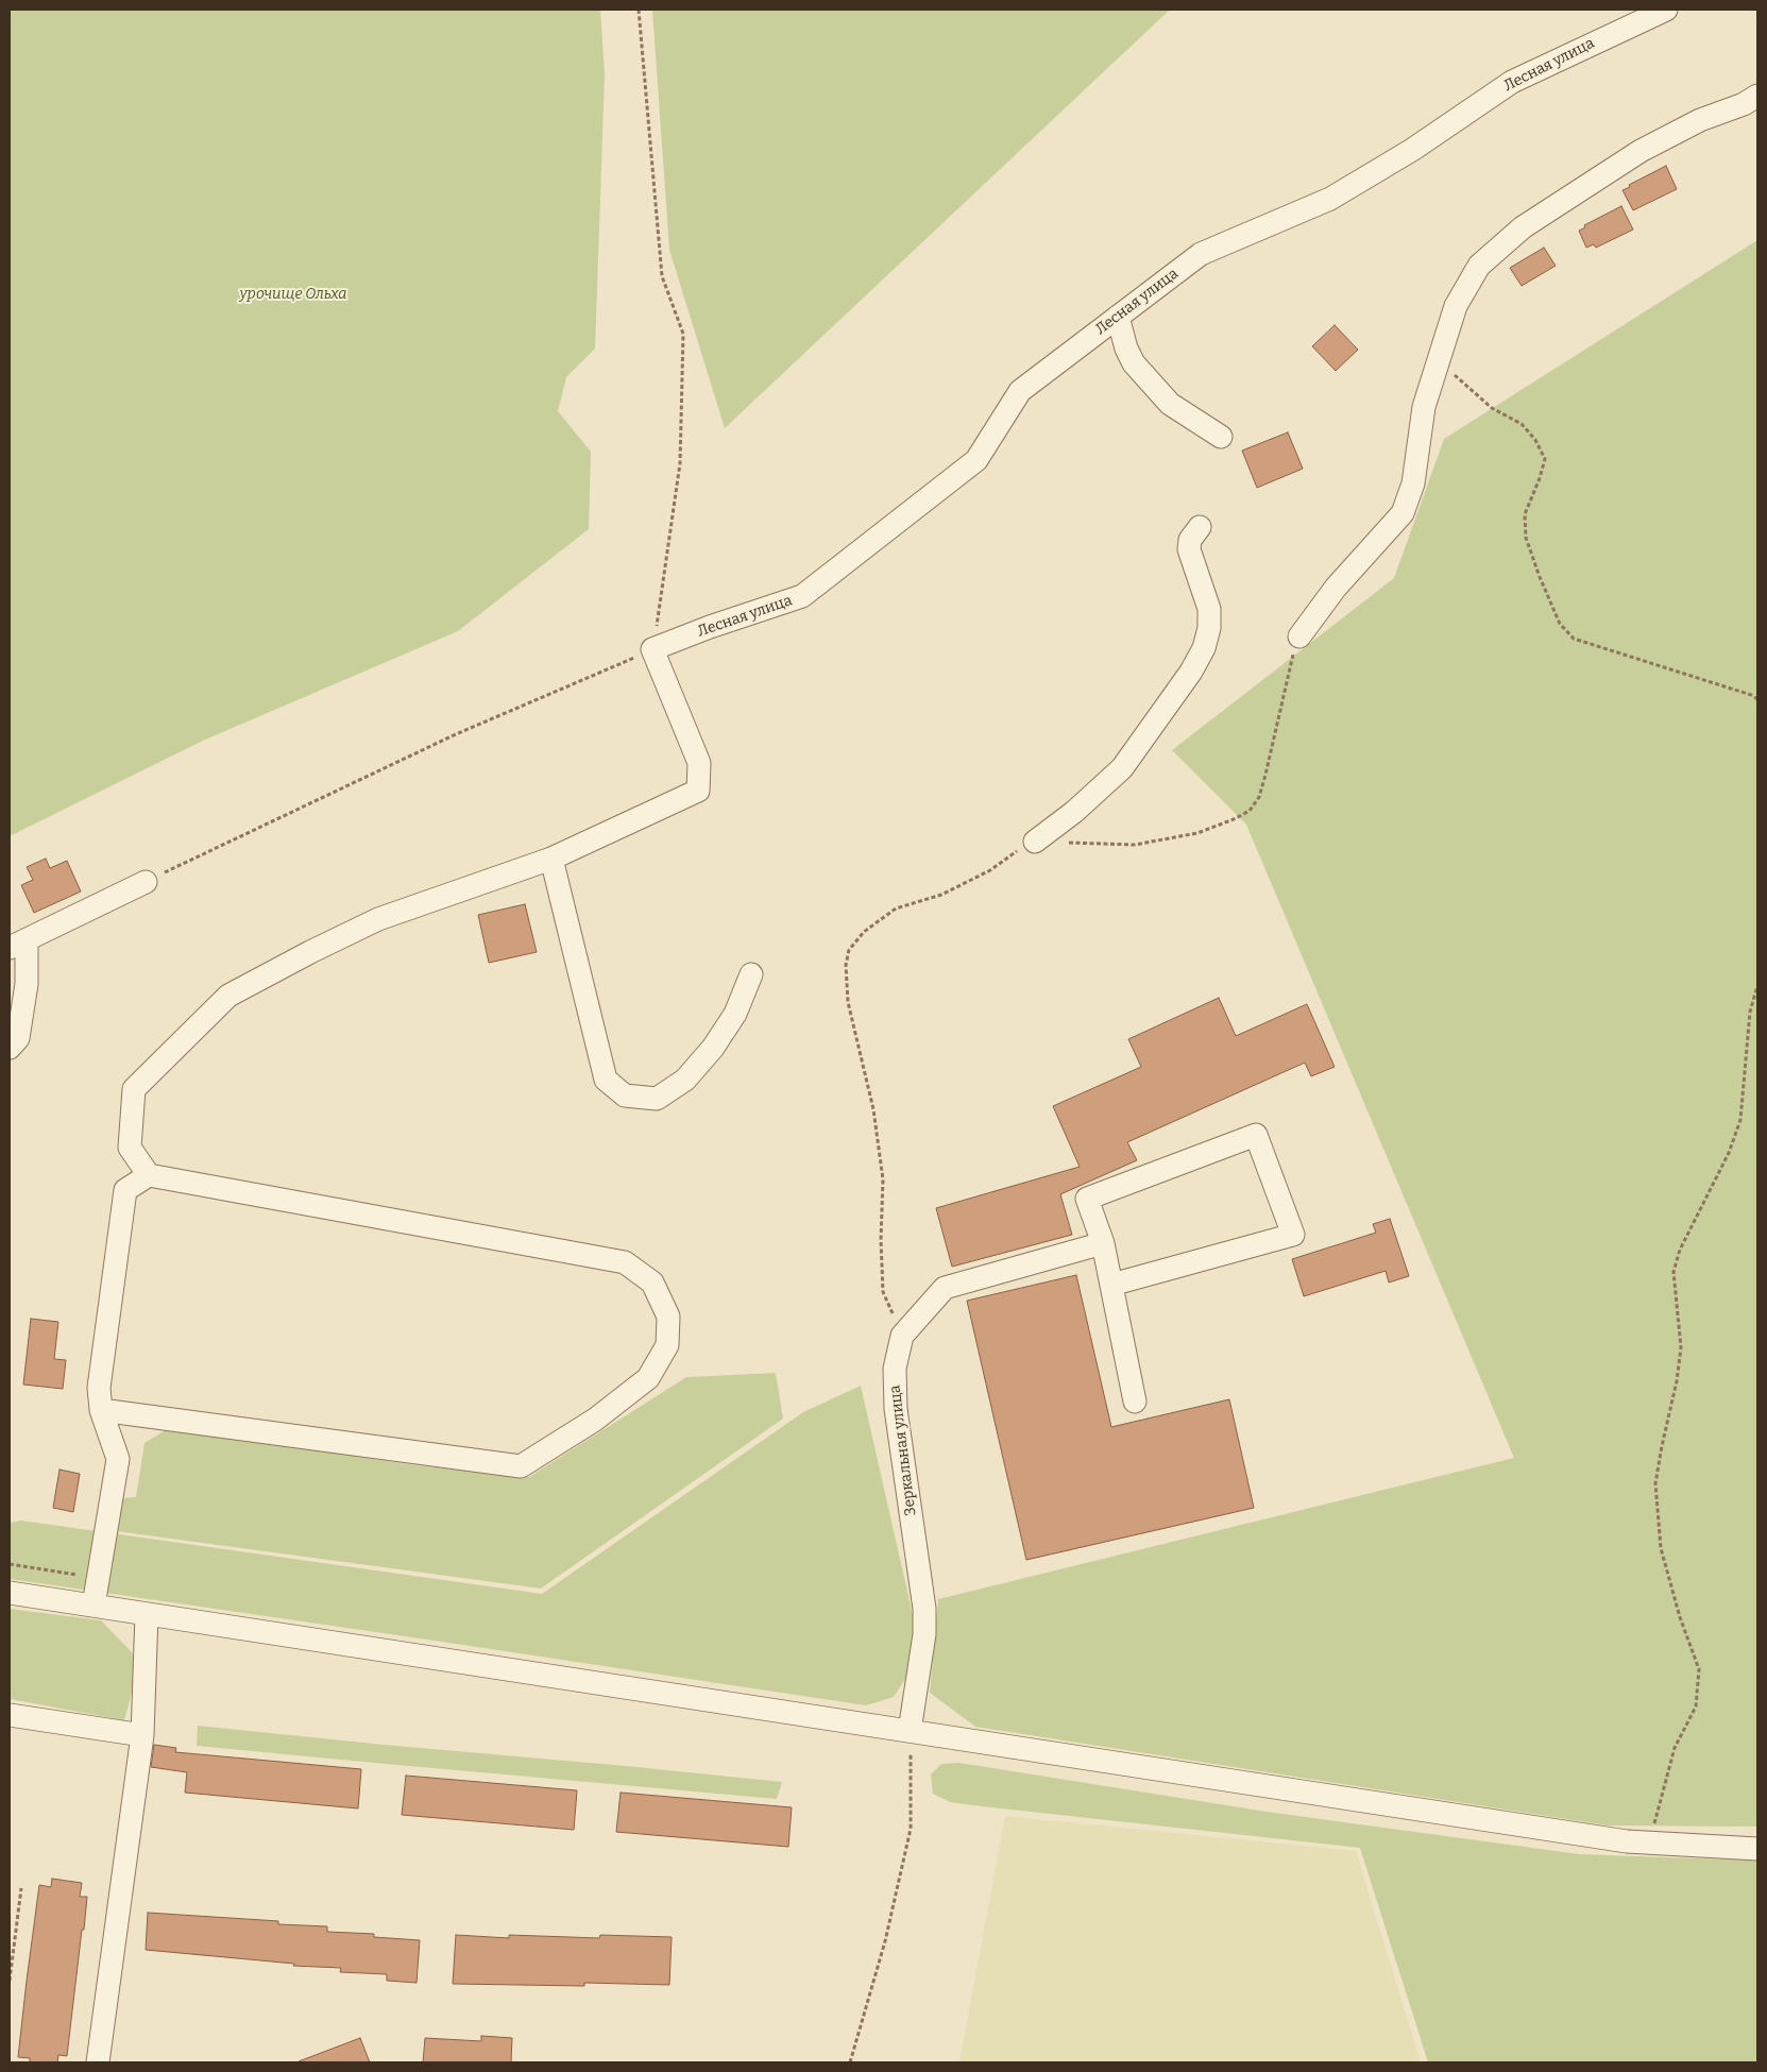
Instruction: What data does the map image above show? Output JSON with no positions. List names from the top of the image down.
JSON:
{
  "streets": {
    "street": ["Лесная улица", "Зеркальная улица"]
  },
  "parks": ["урочище Ольха"]
}
